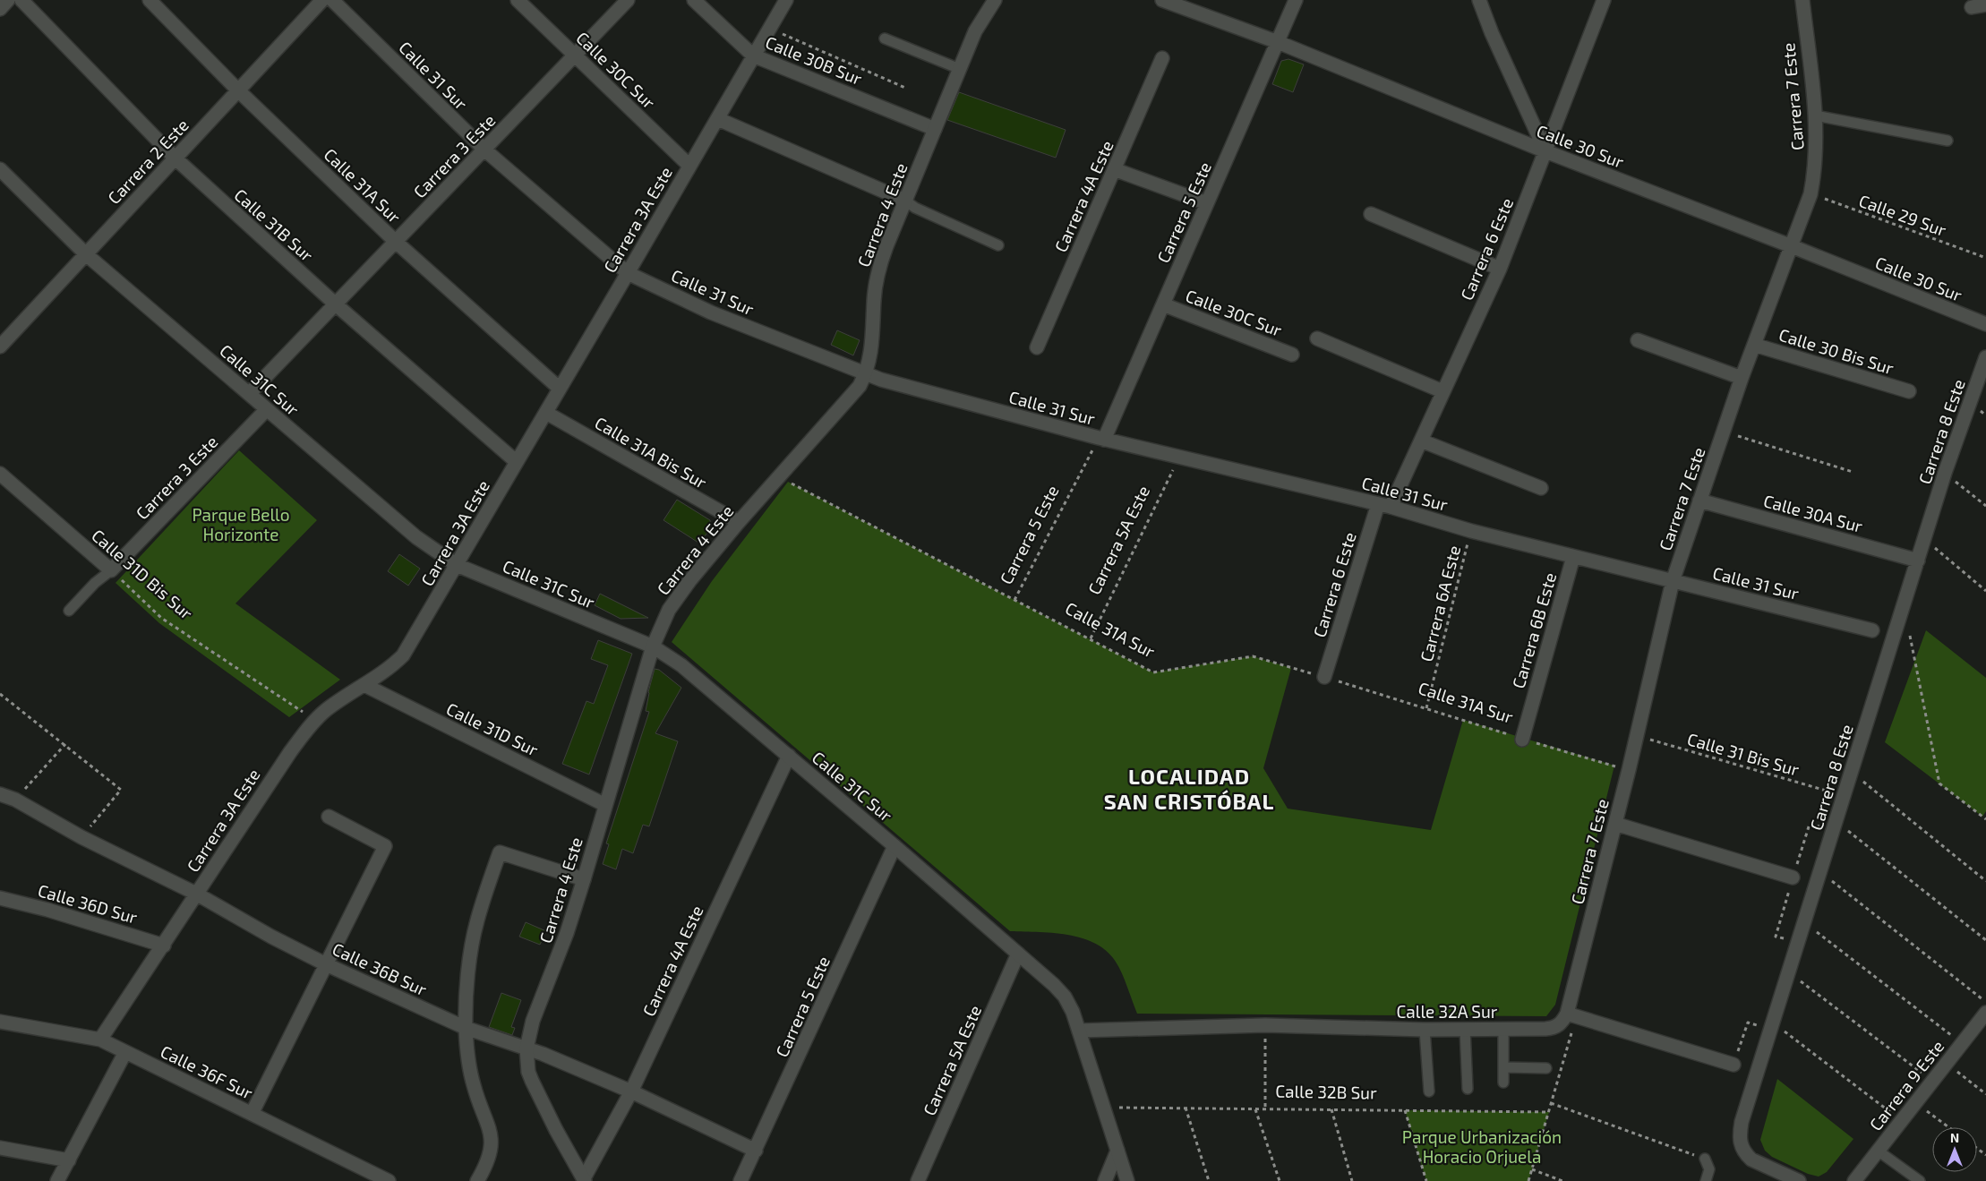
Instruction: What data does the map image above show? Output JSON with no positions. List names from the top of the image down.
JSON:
{
  "streets": {
    "street": [
      "Calle 30B Sur",
      "Calle 30C Sur",
      "Calle 31 Sur",
      "Carrera 7 Este",
      "Calle 30 Sur",
      "Carrera 3 Este",
      "Carrera 2 Este",
      "Calle 31A Sur",
      "Carrera 4A Este",
      "Carrera 5 Este",
      "Carrera 4 Este",
      "Carrera 3A Este",
      "Calle 31B Sur",
      "Carrera 6 Este",
      "Calle 30 Bis Sur",
      "Calle 31C Sur",
      "Carrera 8 Este",
      "Calle 31A Bis Sur",
      "Calle 30A Sur",
      "Carrera 5A Este",
      "Calle 31D Bis Sur",
      "Carrera 6B Este",
      "Calle 31D Sur",
      "Calle 36D Sur",
      "Calle 36B Sur",
      "Calle 32A Sur",
      "Calle 36F Sur",
      "Carrera 9 Este"
    ],
    "path": [
      "Calle 29 Sur",
      "Carrera 6A Este",
      "Calle 31 Bis Sur",
      "Calle 32B Sur"
    ]
  },
  "crossings": [
    ["Calle 30B Sur", "Carrera 4 Este"],
    ["Calle 30B Sur", "Carrera 3A Este"],
    ["Calle 30C Sur", "Carrera 3 Este"],
    ["Calle 30C Sur", "Carrera 5 Este"],
    ["Calle 30C Sur", "Carrera 3A Este"],
    ["Calle 31 Sur", "Carrera 7 Este"],
    ["Calle 31 Sur", "Carrera 3 Este"],
    ["Calle 31 Sur", "Carrera 5 Este"],
    ["Calle 31 Sur", "Carrera 4 Este"],
    ["Calle 31 Sur", "Carrera 3A Este"],
    ["Calle 31 Sur", "Carrera 6 Este"],
    ["Calle 31 Sur", "Carrera 5A Este"],
    ["Calle 31 Sur", "Carrera 6A Este"],
    ["Calle 31 Sur", "Carrera 6B Este"],
    ["Carrera 7 Este", "Calle 30 Sur"],
    ["Carrera 7 Este", "Calle 31A Sur"],
    ["Carrera 7 Este", "Calle 29 Sur"],
    ["Carrera 7 Este", "Calle 30 Bis Sur"],
    ["Carrera 7 Este", "Calle 30A Sur"],
    ["Carrera 7 Este", "Calle 31 Bis Sur"],
    ["Carrera 7 Este", "Calle 32A Sur"],
    ["Calle 30 Sur", "Carrera 5 Este"],
    ["Calle 30 Sur", "Carrera 6 Este"],
    ["Carrera 3 Este", "Calle 31A Sur"],
    ["Carrera 3 Este", "Calle 31B Sur"],
    ["Carrera 3 Este", "Calle 31C Sur"],
    ["Carrera 3 Este", "Calle 31D Bis Sur"],
    ["Carrera 2 Este", "Calle 31A Sur"],
    ["Carrera 2 Este", "Calle 31B Sur"],
    ["Carrera 2 Este", "Calle 31C Sur"],
    ["Calle 31A Sur", "Carrera 5 Este"],
    ["Calle 31A Sur", "Carrera 4 Este"],
    ["Calle 31A Sur", "Carrera 3A Este"],
    ["Calle 31A Sur", "Carrera 6 Este"],
    ["Calle 31A Sur", "Carrera 5A Este"],
    ["Calle 31A Sur", "Carrera 6A Este"],
    ["Calle 31A Sur", "Carrera 6B Este"],
    ["Carrera 4A Este", "Carrera 4 Este"],
    ["Carrera 4A Este", "Calle 31C Sur"],
    ["Carrera 4A Este", "Calle 36B Sur"],
    ["Carrera 5 Este", "Calle 31C Sur"],
    ["Carrera 5 Este", "Calle 36B Sur"],
    ["Carrera 4 Este", "Calle 31C Sur"],
    ["Carrera 4 Este", "Calle 31A Bis Sur"],
    ["Carrera 4 Este", "Calle 31D Sur"],
    ["Carrera 4 Este", "Calle 36B Sur"],
    ["Carrera 3A Este", "Calle 31B Sur"],
    ["Carrera 3A Este", "Calle 31C Sur"],
    ["Carrera 3A Este", "Calle 31A Bis Sur"],
    ["Carrera 3A Este", "Calle 31D Bis Sur"],
    ["Carrera 3A Este", "Calle 31D Sur"],
    ["Carrera 3A Este", "Calle 36D Sur"],
    ["Carrera 3A Este", "Calle 36B Sur"],
    ["Carrera 3A Este", "Calle 36F Sur"],
    ["Calle 31C Sur", "Carrera 5A Este"],
    ["Calle 31C Sur", "Calle 32A Sur"],
    ["Calle 31C Sur", "Calle 32B Sur"],
    ["Carrera 8 Este", "Calle 30A Sur"],
    ["Carrera 8 Este", "Calle 31 Bis Sur"]
  ],
  "districts": ["LOCALIDAD SAN CRISTÓBAL"],
  "parks": ["Parque Bello Horizonte", "Parque Urbanización Horacio Orjuela"],
  "north": "top"
}
